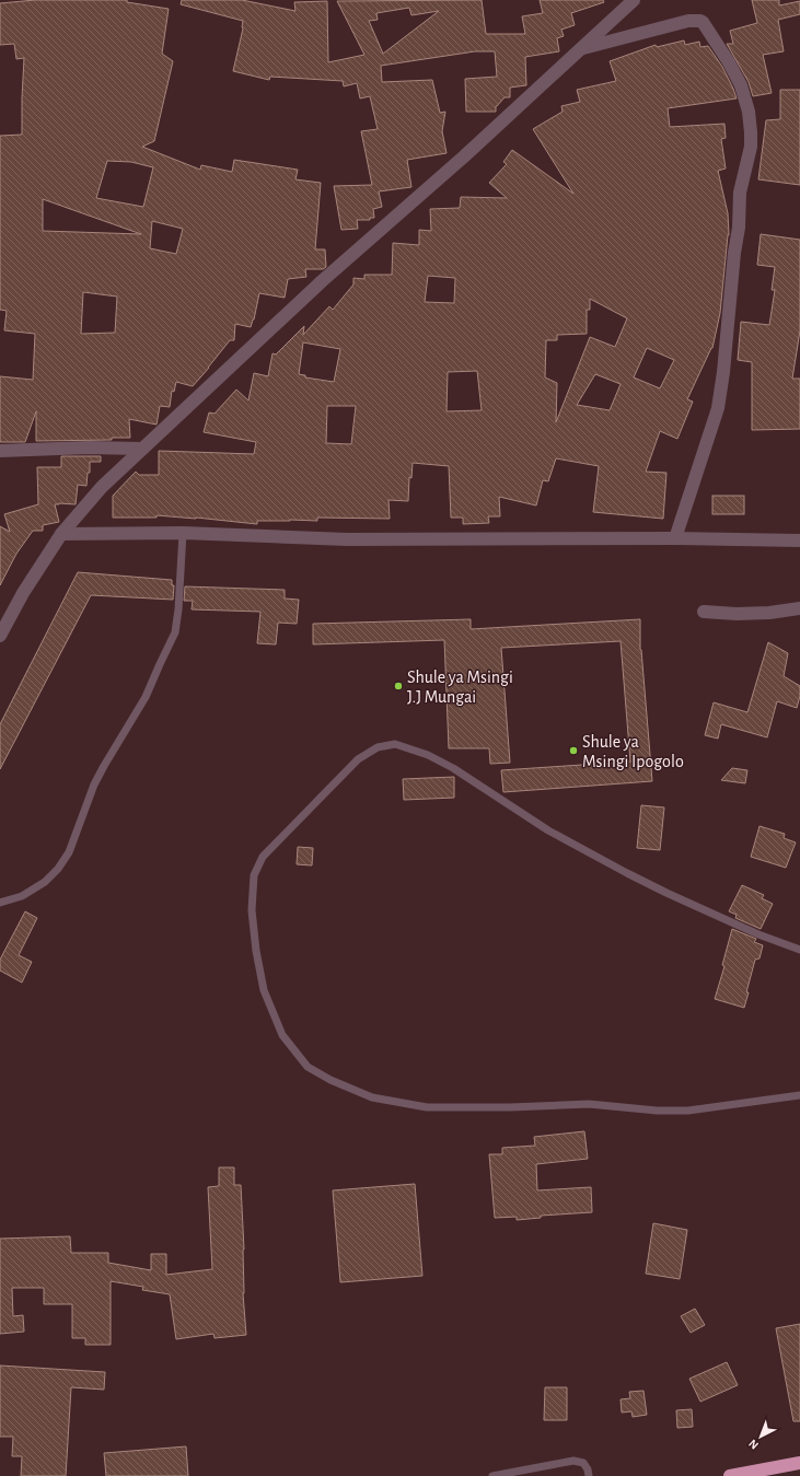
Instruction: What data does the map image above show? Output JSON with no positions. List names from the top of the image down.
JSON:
{
  "places": ["Shule ya Msingi J.J Mungai", "Shule ya Msingi Ipogolo"],
  "north": "bottom left"
}
